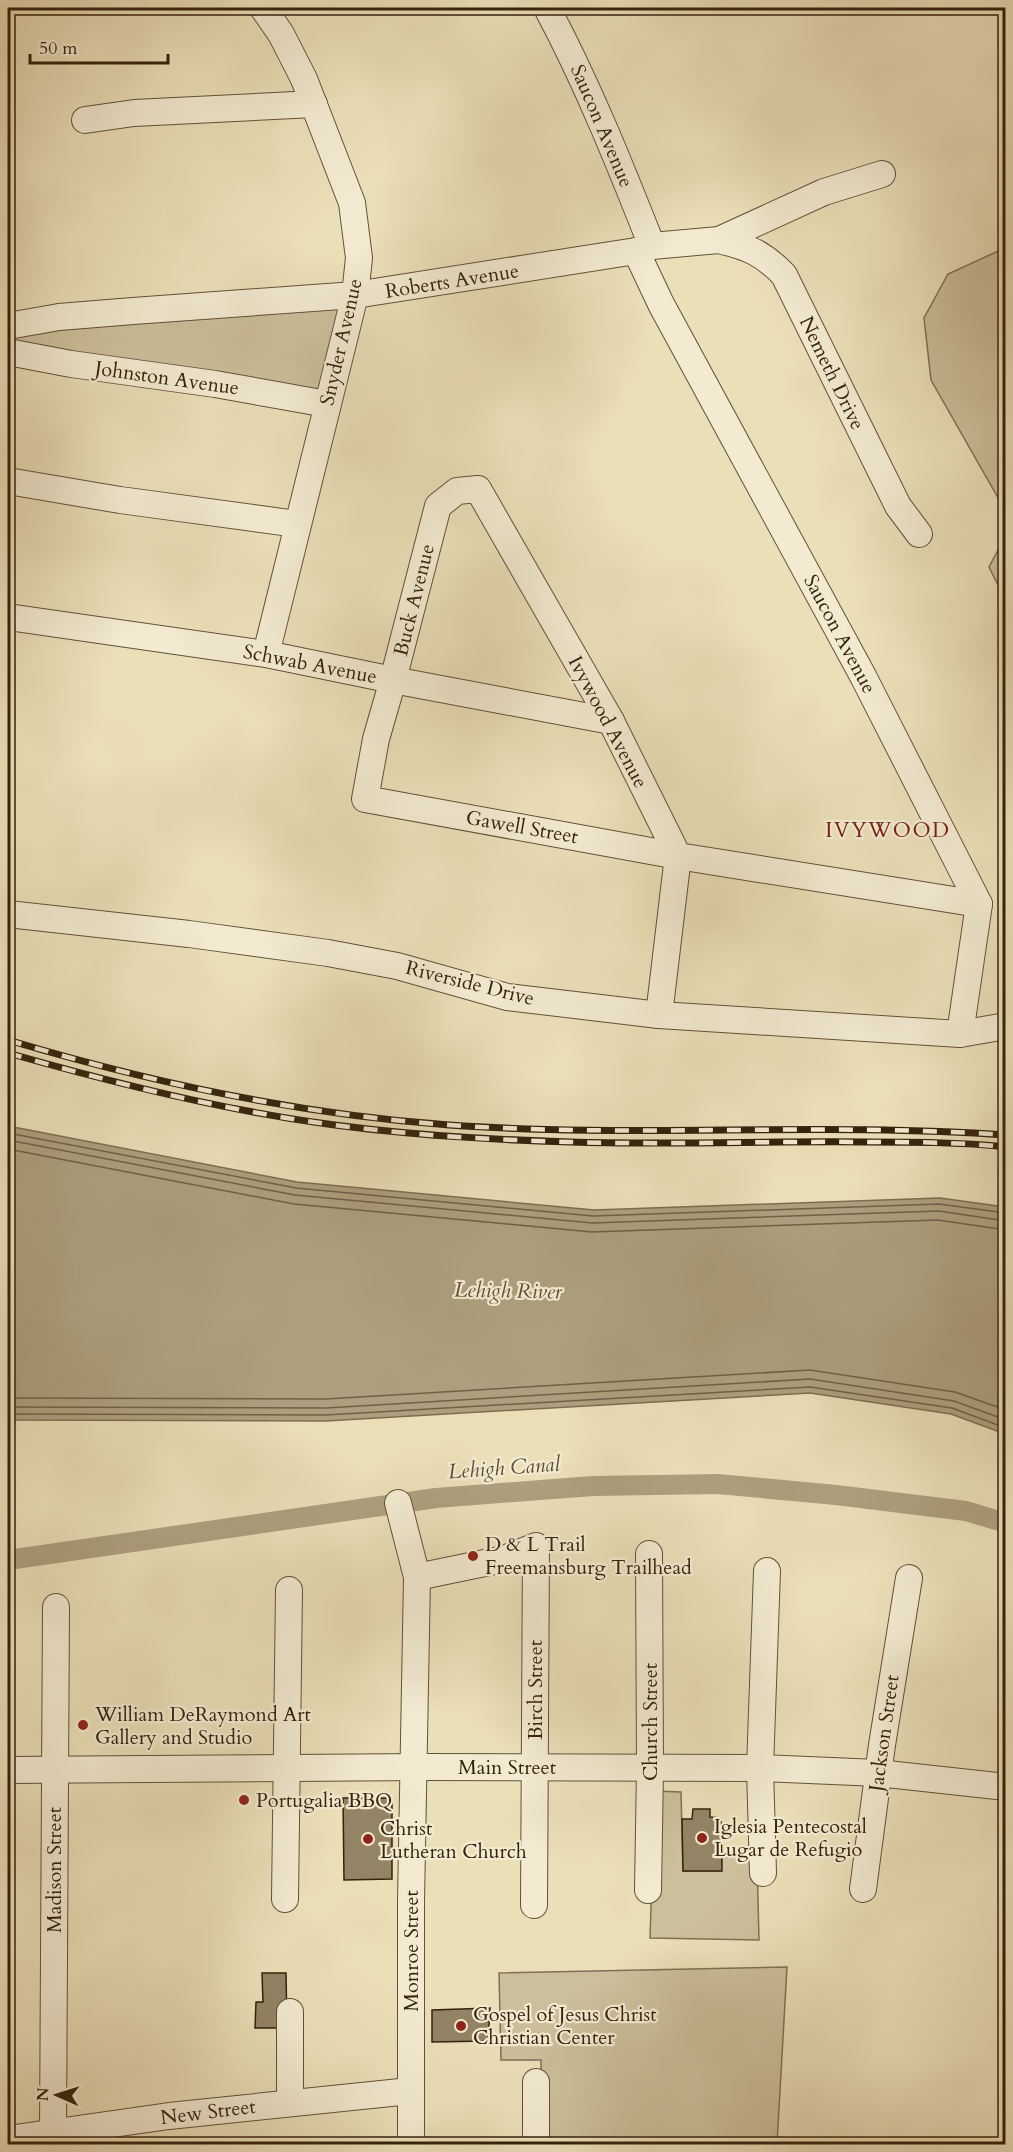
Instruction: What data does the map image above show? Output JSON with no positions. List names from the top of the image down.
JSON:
{
  "streets": {
    "street": [
      "Saucon Avenue",
      "Roberts Avenue",
      "Snyder Avenue",
      "Nemeth Drive",
      "Johnston Avenue",
      "Buck Avenue",
      "Schwab Avenue",
      "Ivywood Avenue",
      "Gawell Street",
      "Riverside Drive",
      "Birch Street",
      "Church Street",
      "Jackson Street",
      "Main Street",
      "Madison Street",
      "Monroe Street",
      "New Street"
    ]
  },
  "crossings": [
    ["Saucon Avenue", "Roberts Avenue"],
    ["Saucon Avenue", "Gawell Street"],
    ["Roberts Avenue", "Snyder Avenue"],
    ["Roberts Avenue", "Nemeth Drive"],
    ["Snyder Avenue", "Johnston Avenue"],
    ["Snyder Avenue", "Schwab Avenue"],
    ["Buck Avenue", "Schwab Avenue"],
    ["Buck Avenue", "Ivywood Avenue"],
    ["Buck Avenue", "Gawell Street"],
    ["Schwab Avenue", "Ivywood Avenue"],
    ["Ivywood Avenue", "Gawell Street"],
    ["Birch Street", "Main Street"],
    ["Birch Street", "Monroe Street"],
    ["Church Street", "Main Street"],
    ["Jackson Street", "Main Street"],
    ["Main Street", "Madison Street"],
    ["Main Street", "Monroe Street"],
    ["Madison Street", "New Street"],
    ["Monroe Street", "New Street"]
  ],
  "districts": ["IVYWOOD"],
  "water": ["Lehigh River", "Lehigh Canal"],
  "places": [
    "D & L Trail Freemansburg Trailhead",
    "William DeRaymond Art Gallery and Studio",
    "Portugalia BBQ",
    "Iglesia Pentecostal Lugar de Refugio",
    "Christ Lutheran Church",
    "Gospel of Jesus Christ Christian Center"
  ],
  "scale_bar": "50 m",
  "north": "left"
}
